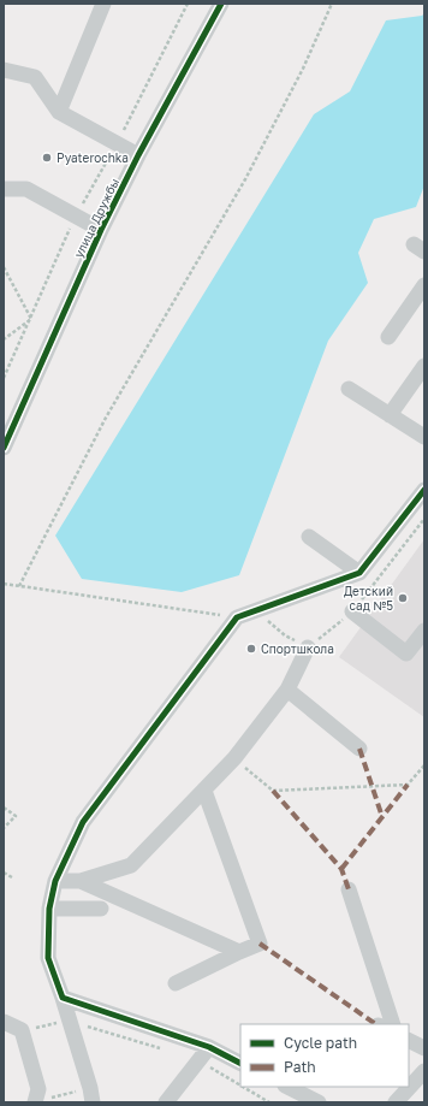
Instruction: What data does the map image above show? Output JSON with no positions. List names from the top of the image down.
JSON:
{
  "streets": {
    "street": ["улица Дружбы"]
  },
  "places": ["Pyaterochka", "Детский сад №5", "Спортшкола"],
  "legend": ["Cycle path", "Path"]
}
